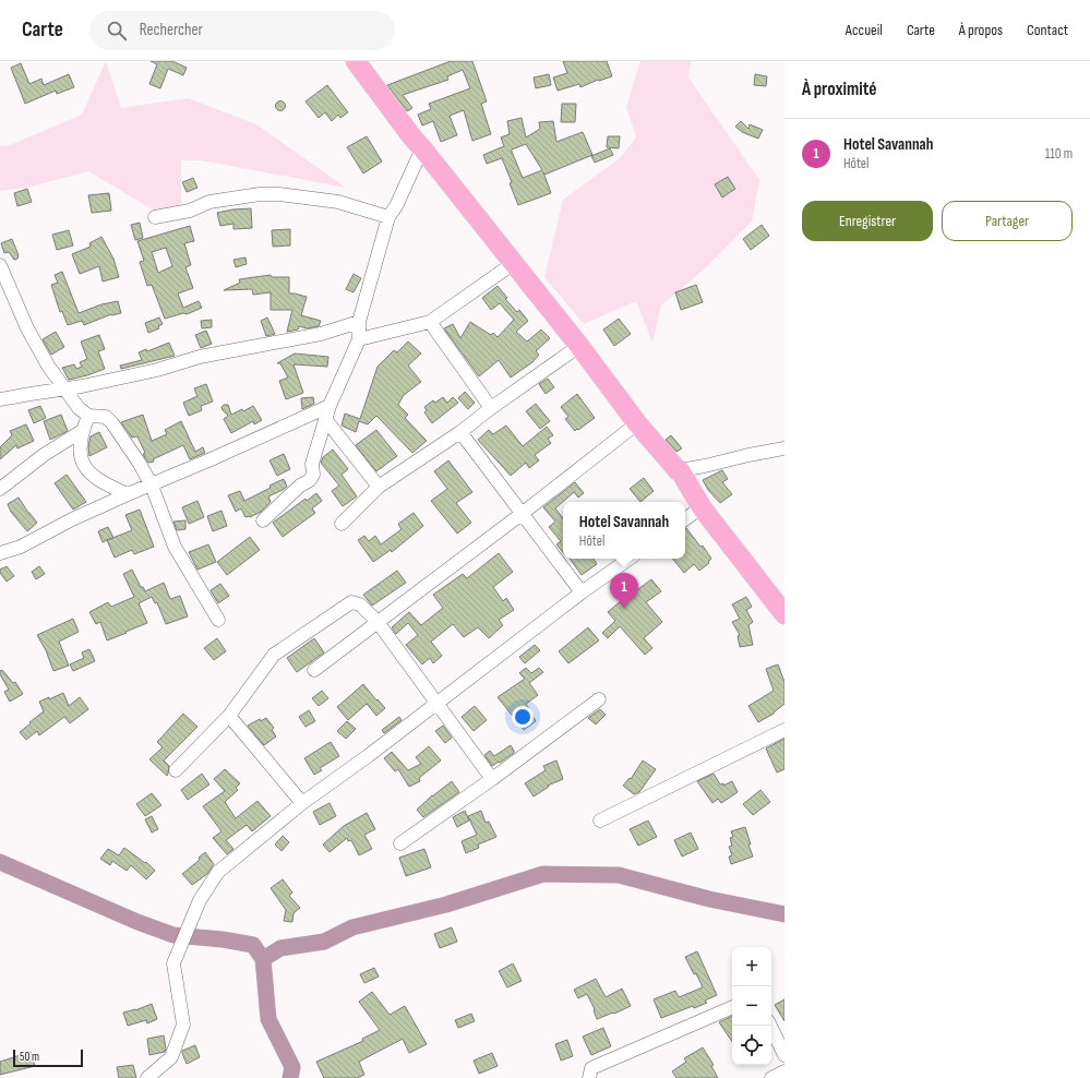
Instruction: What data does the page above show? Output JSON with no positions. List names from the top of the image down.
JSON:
{
  "scale_bar": "50 m",
  "page": {
    "header": "Carte",
    "search": "Rechercher",
    "nav": [
      "Accueil",
      "Carte",
      "À propos",
      "Contact"
    ],
    "heading": "À proximité",
    "list": [
      {
        "mark": "1",
        "name": "Hotel Savannah",
        "note": "Hôtel",
        "value": "110 m"
      }
    ],
    "buttons": ["Enregistrer", "Partager"],
    "popup": ["Hotel Savannah", "Hôtel"],
    "pins": "1",
    "map_buttons": ["+", "−"],
    "scale": "50 m"
  }
}
